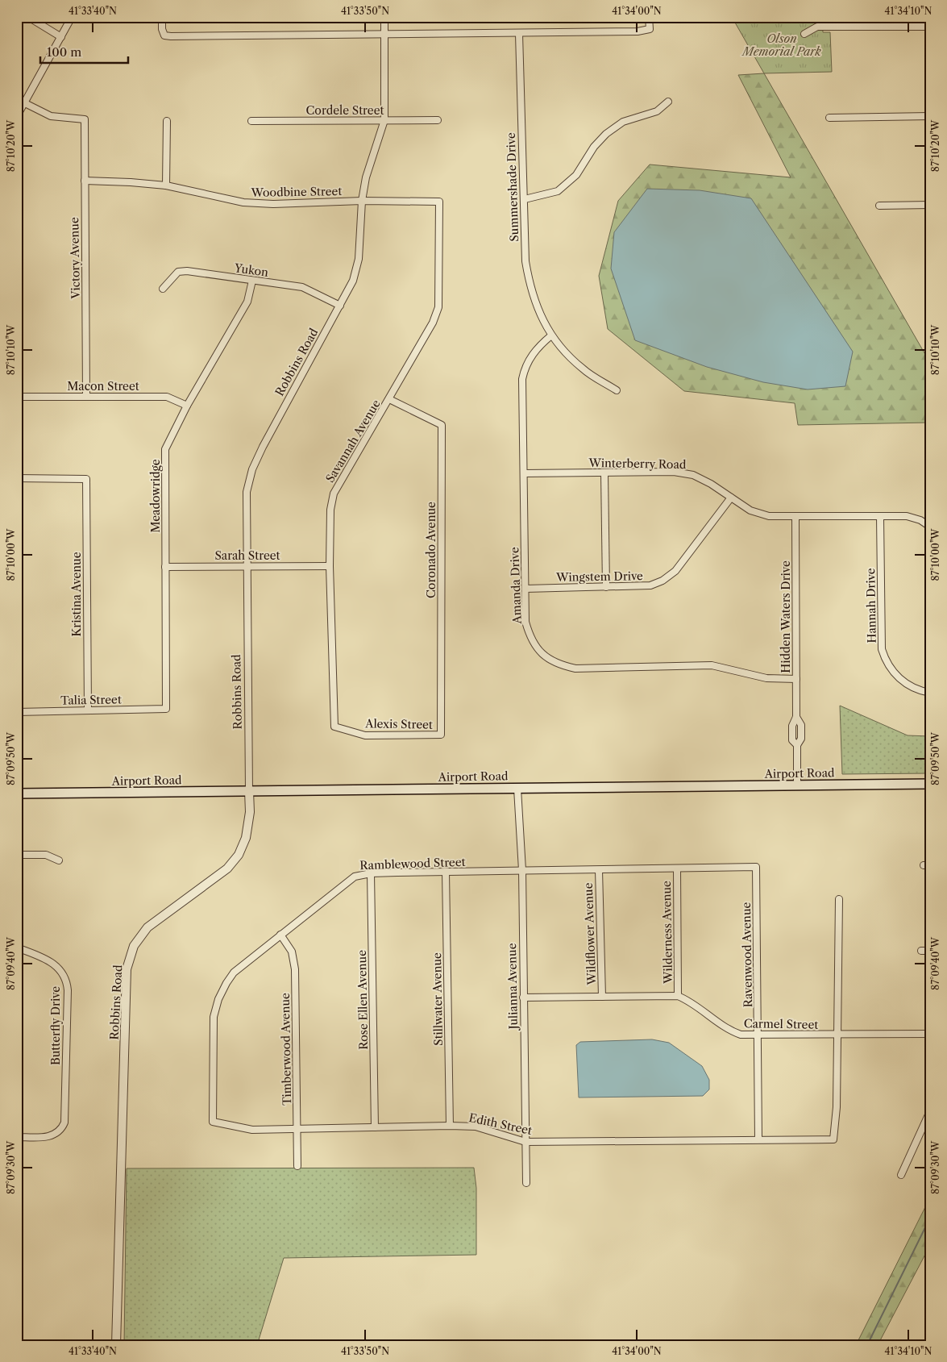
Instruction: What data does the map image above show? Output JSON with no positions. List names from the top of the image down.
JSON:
{
  "streets": {
    "main road": ["Airport Road"],
    "street": [
      "Cordele Street",
      "Summershade Drive",
      "Woodbine Street",
      "Victory Avenue",
      "Yukon",
      "Robbins Road",
      "Macon Street",
      "Savannah Avenue",
      "Winterberry Road",
      "Meadowridge",
      "Coronado Avenue",
      "Sarah Street",
      "Wingstem Drive",
      "Amanda Drive",
      "Kristina Avenue",
      "Hannah Drive",
      "Hidden Waters Drive",
      "Talia Street",
      "Alexis Street",
      "Ramblewood Street",
      "Wilderness Avenue",
      "Wildflower Avenue",
      "Ravenwood Avenue",
      "Julianna Avenue",
      "Stillwater Avenue",
      "Rose Ellen Avenue",
      "Carmel Street",
      "Butterfly Drive",
      "Timberwood Avenue",
      "Edith Street"
    ]
  },
  "crossings": [
    ["Cordele Street", "Robbins Road"],
    ["Summershade Drive", "Amanda Drive"],
    ["Woodbine Street", "Victory Avenue"],
    ["Woodbine Street", "Robbins Road"],
    ["Woodbine Street", "Savannah Avenue"],
    ["Victory Avenue", "Macon Street"],
    ["Yukon", "Robbins Road"],
    ["Yukon", "Meadowridge"],
    ["Robbins Road", "Sarah Street"],
    ["Robbins Road", "Airport Road"],
    ["Macon Street", "Meadowridge"],
    ["Savannah Avenue", "Coronado Avenue"],
    ["Savannah Avenue", "Sarah Street"],
    ["Savannah Avenue", "Alexis Street"],
    ["Winterberry Road", "Wingstem Drive"],
    ["Winterberry Road", "Amanda Drive"],
    ["Winterberry Road", "Hannah Drive"],
    ["Winterberry Road", "Hidden Waters Drive"],
    ["Meadowridge", "Sarah Street"],
    ["Meadowridge", "Talia Street"],
    ["Coronado Avenue", "Alexis Street"],
    ["Wingstem Drive", "Amanda Drive"],
    ["Amanda Drive", "Hidden Waters Drive"],
    ["Kristina Avenue", "Talia Street"],
    ["Hidden Waters Drive", "Airport Road"],
    ["Airport Road", "Julianna Avenue"],
    ["Ramblewood Street", "Wilderness Avenue"],
    ["Ramblewood Street", "Wildflower Avenue"],
    ["Ramblewood Street", "Ravenwood Avenue"],
    ["Ramblewood Street", "Julianna Avenue"],
    ["Ramblewood Street", "Stillwater Avenue"],
    ["Ramblewood Street", "Rose Ellen Avenue"],
    ["Ramblewood Street", "Timberwood Avenue"],
    ["Ramblewood Street", "Edith Street"],
    ["Wilderness Avenue", "Carmel Street"],
    ["Wildflower Avenue", "Carmel Street"],
    ["Ravenwood Avenue", "Carmel Street"],
    ["Ravenwood Avenue", "Edith Street"],
    ["Julianna Avenue", "Carmel Street"],
    ["Julianna Avenue", "Edith Street"],
    ["Stillwater Avenue", "Edith Street"],
    ["Rose Ellen Avenue", "Edith Street"],
    ["Carmel Street", "Edith Street"],
    ["Timberwood Avenue", "Edith Street"]
  ],
  "parks": ["Olson Memorial Park"],
  "scale_bar": "100 m",
  "coordinates": [
    "41°33'40\"N",
    "41°33'50\"N",
    "41°34'00\"N",
    "41°34'10\"N",
    "87°10'20\"W",
    "87°10'10\"W",
    "87°10'00\"W",
    "87°09'50\"W",
    "87°09'40\"W",
    "87°09'30\"W"
  ]
}
